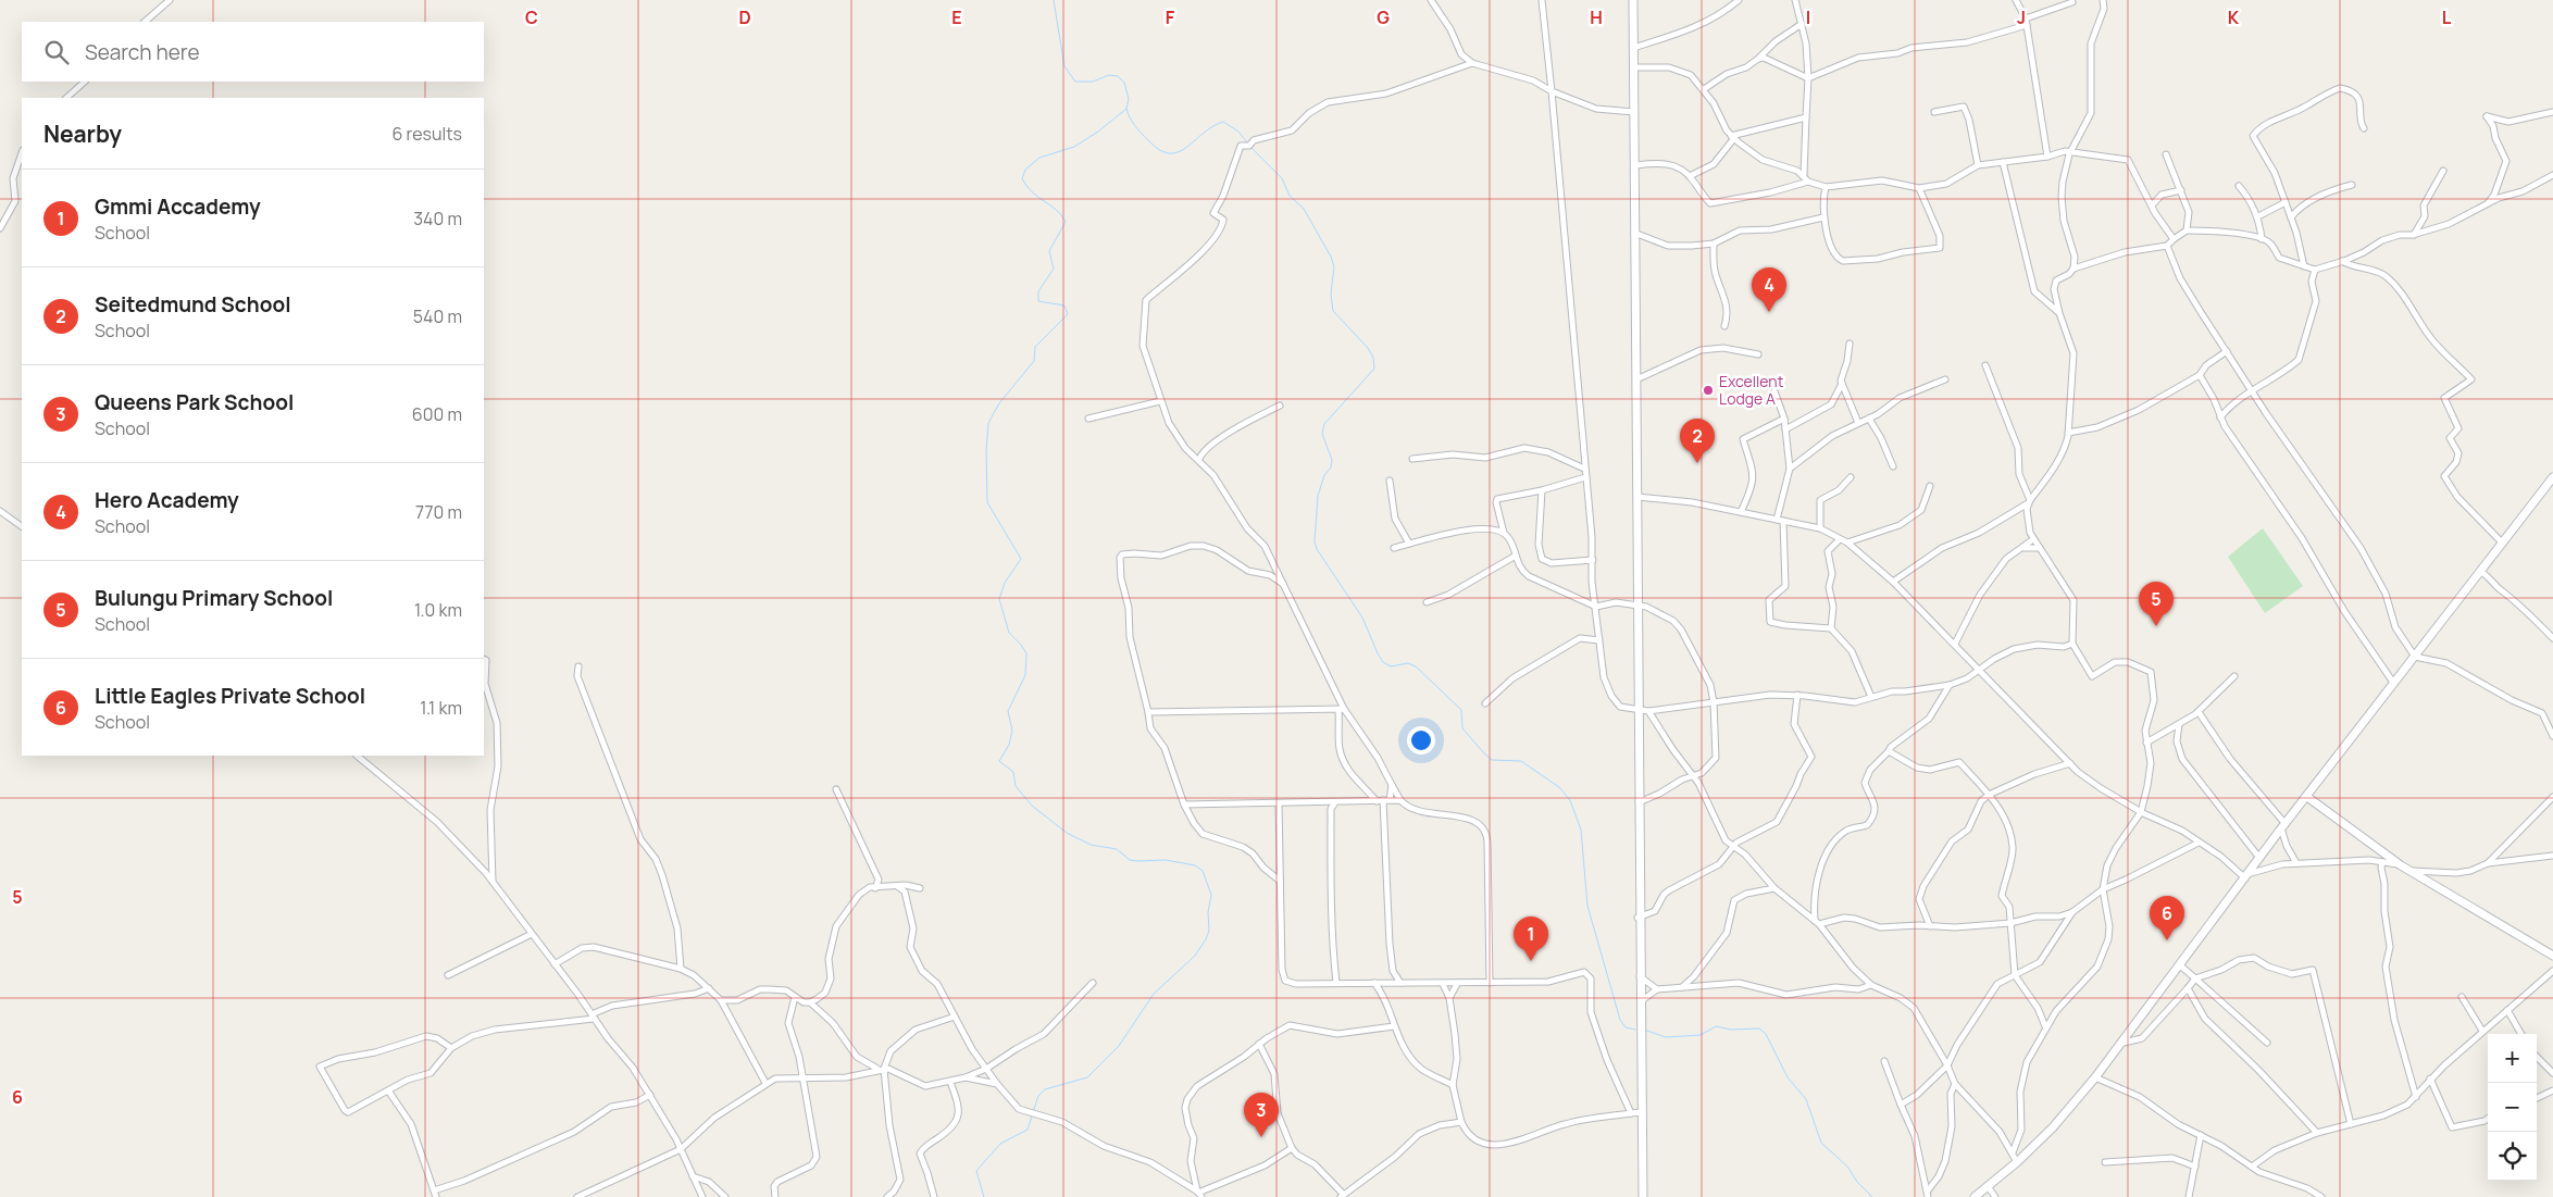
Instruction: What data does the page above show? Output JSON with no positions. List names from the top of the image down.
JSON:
{
  "places": ["Excellent Lodge A"],
  "page": {
    "search": "Search here",
    "heading": ["Nearby", "6 results"],
    "list": [
      {
        "mark": "1",
        "name": "Gmmi Accademy",
        "note": "School",
        "value": "340 m"
      },
      {
        "mark": "2",
        "name": "Seitedmund School",
        "note": "School",
        "value": "540 m"
      },
      {
        "mark": "3",
        "name": "Queens Park School",
        "note": "School",
        "value": "600 m"
      },
      {
        "mark": "4",
        "name": "Hero Academy",
        "note": "School",
        "value": "770 m"
      },
      {
        "mark": "5",
        "name": "Bulungu Primary School",
        "note": "School",
        "value": "1.0 km"
      },
      {
        "mark": "6",
        "name": "Little Eagles Private School",
        "note": "School",
        "value": "1.1 km"
      }
    ],
    "pins": [
      "4",
      "2",
      "5",
      "6",
      "1",
      "3"
    ],
    "map_buttons": ["+", "−"]
  },
  "grid": {
    "columns": [
      "C",
      "D",
      "E",
      "F",
      "G",
      "H",
      "I",
      "J",
      "K",
      "L"
    ],
    "rows": ["5", "6"]
  }
}
